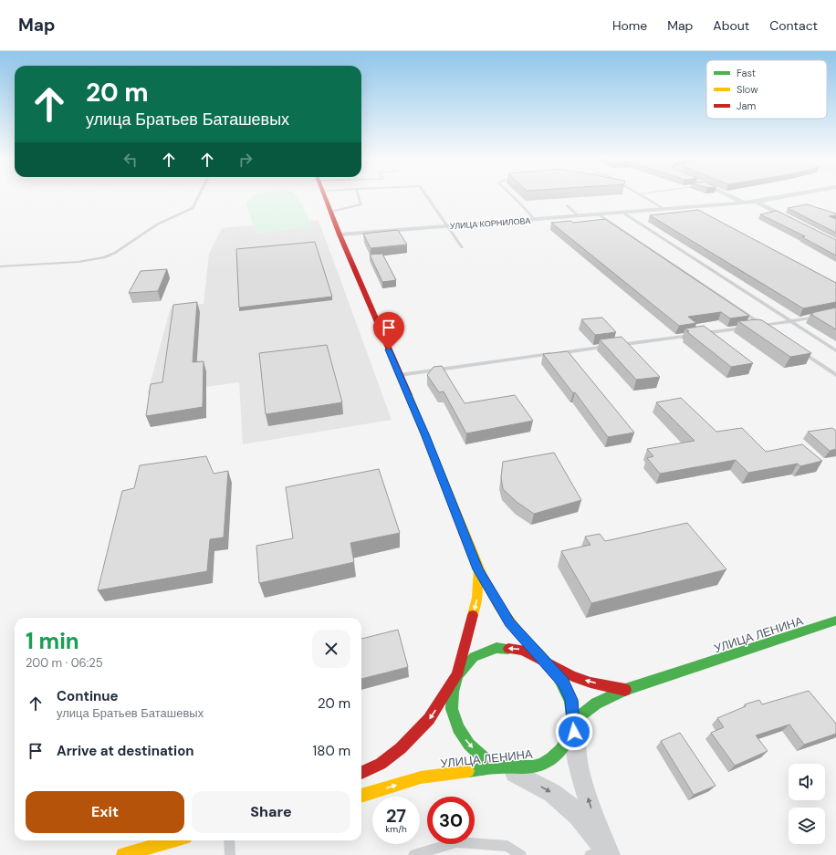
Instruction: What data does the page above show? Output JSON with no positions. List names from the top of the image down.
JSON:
{
  "streets": {
    "street": ["УЛИЦА КОРНИЛОВА", "УЛИЦА ЛЕНИНА"]
  },
  "legend": ["Fast", "Slow", "Jam"],
  "page": {
    "header": "Map",
    "nav": [
      "Home",
      "Map",
      "About",
      "Contact"
    ],
    "turn": ["20 m", "улица Братьев Баташевых"],
    "heading": ["1 min", "200 m · 06:25"],
    "list": [
      {
        "name": "Continue",
        "note": "улица Братьев Баташевых",
        "value": "20 m"
      },
      {
        "name": "Arrive at destination",
        "value": "180 m"
      }
    ],
    "buttons": ["Exit", "Share"],
    "speed": "27 km/h",
    "limit": "30"
  }
}
